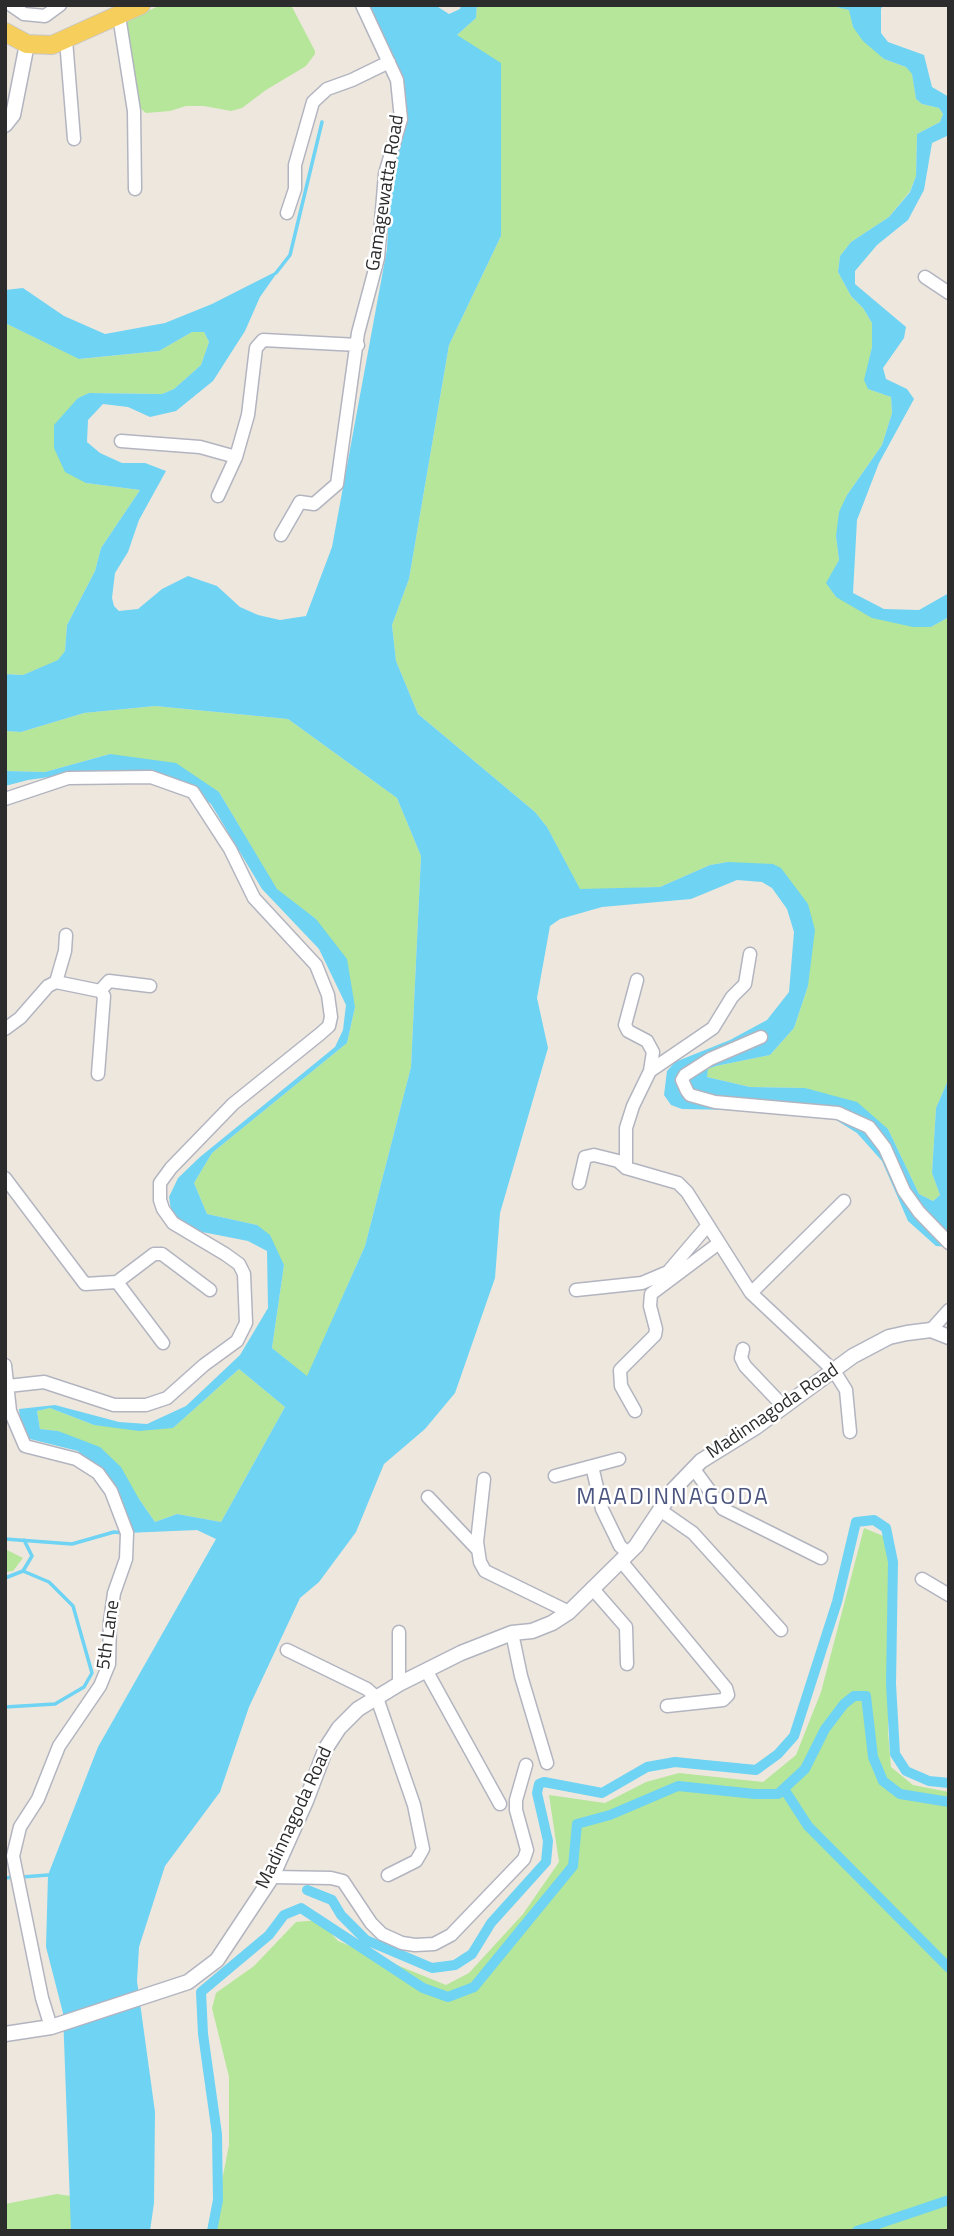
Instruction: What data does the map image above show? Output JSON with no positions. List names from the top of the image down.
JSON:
{
  "streets": {
    "street": ["Gamagewatta Road", "Madinnagoda Road", "5th Lane"]
  },
  "crossings": [
    ["Madinnagoda Road", "5th Lane"]
  ],
  "districts": ["MAADINNAGODA"]
}
